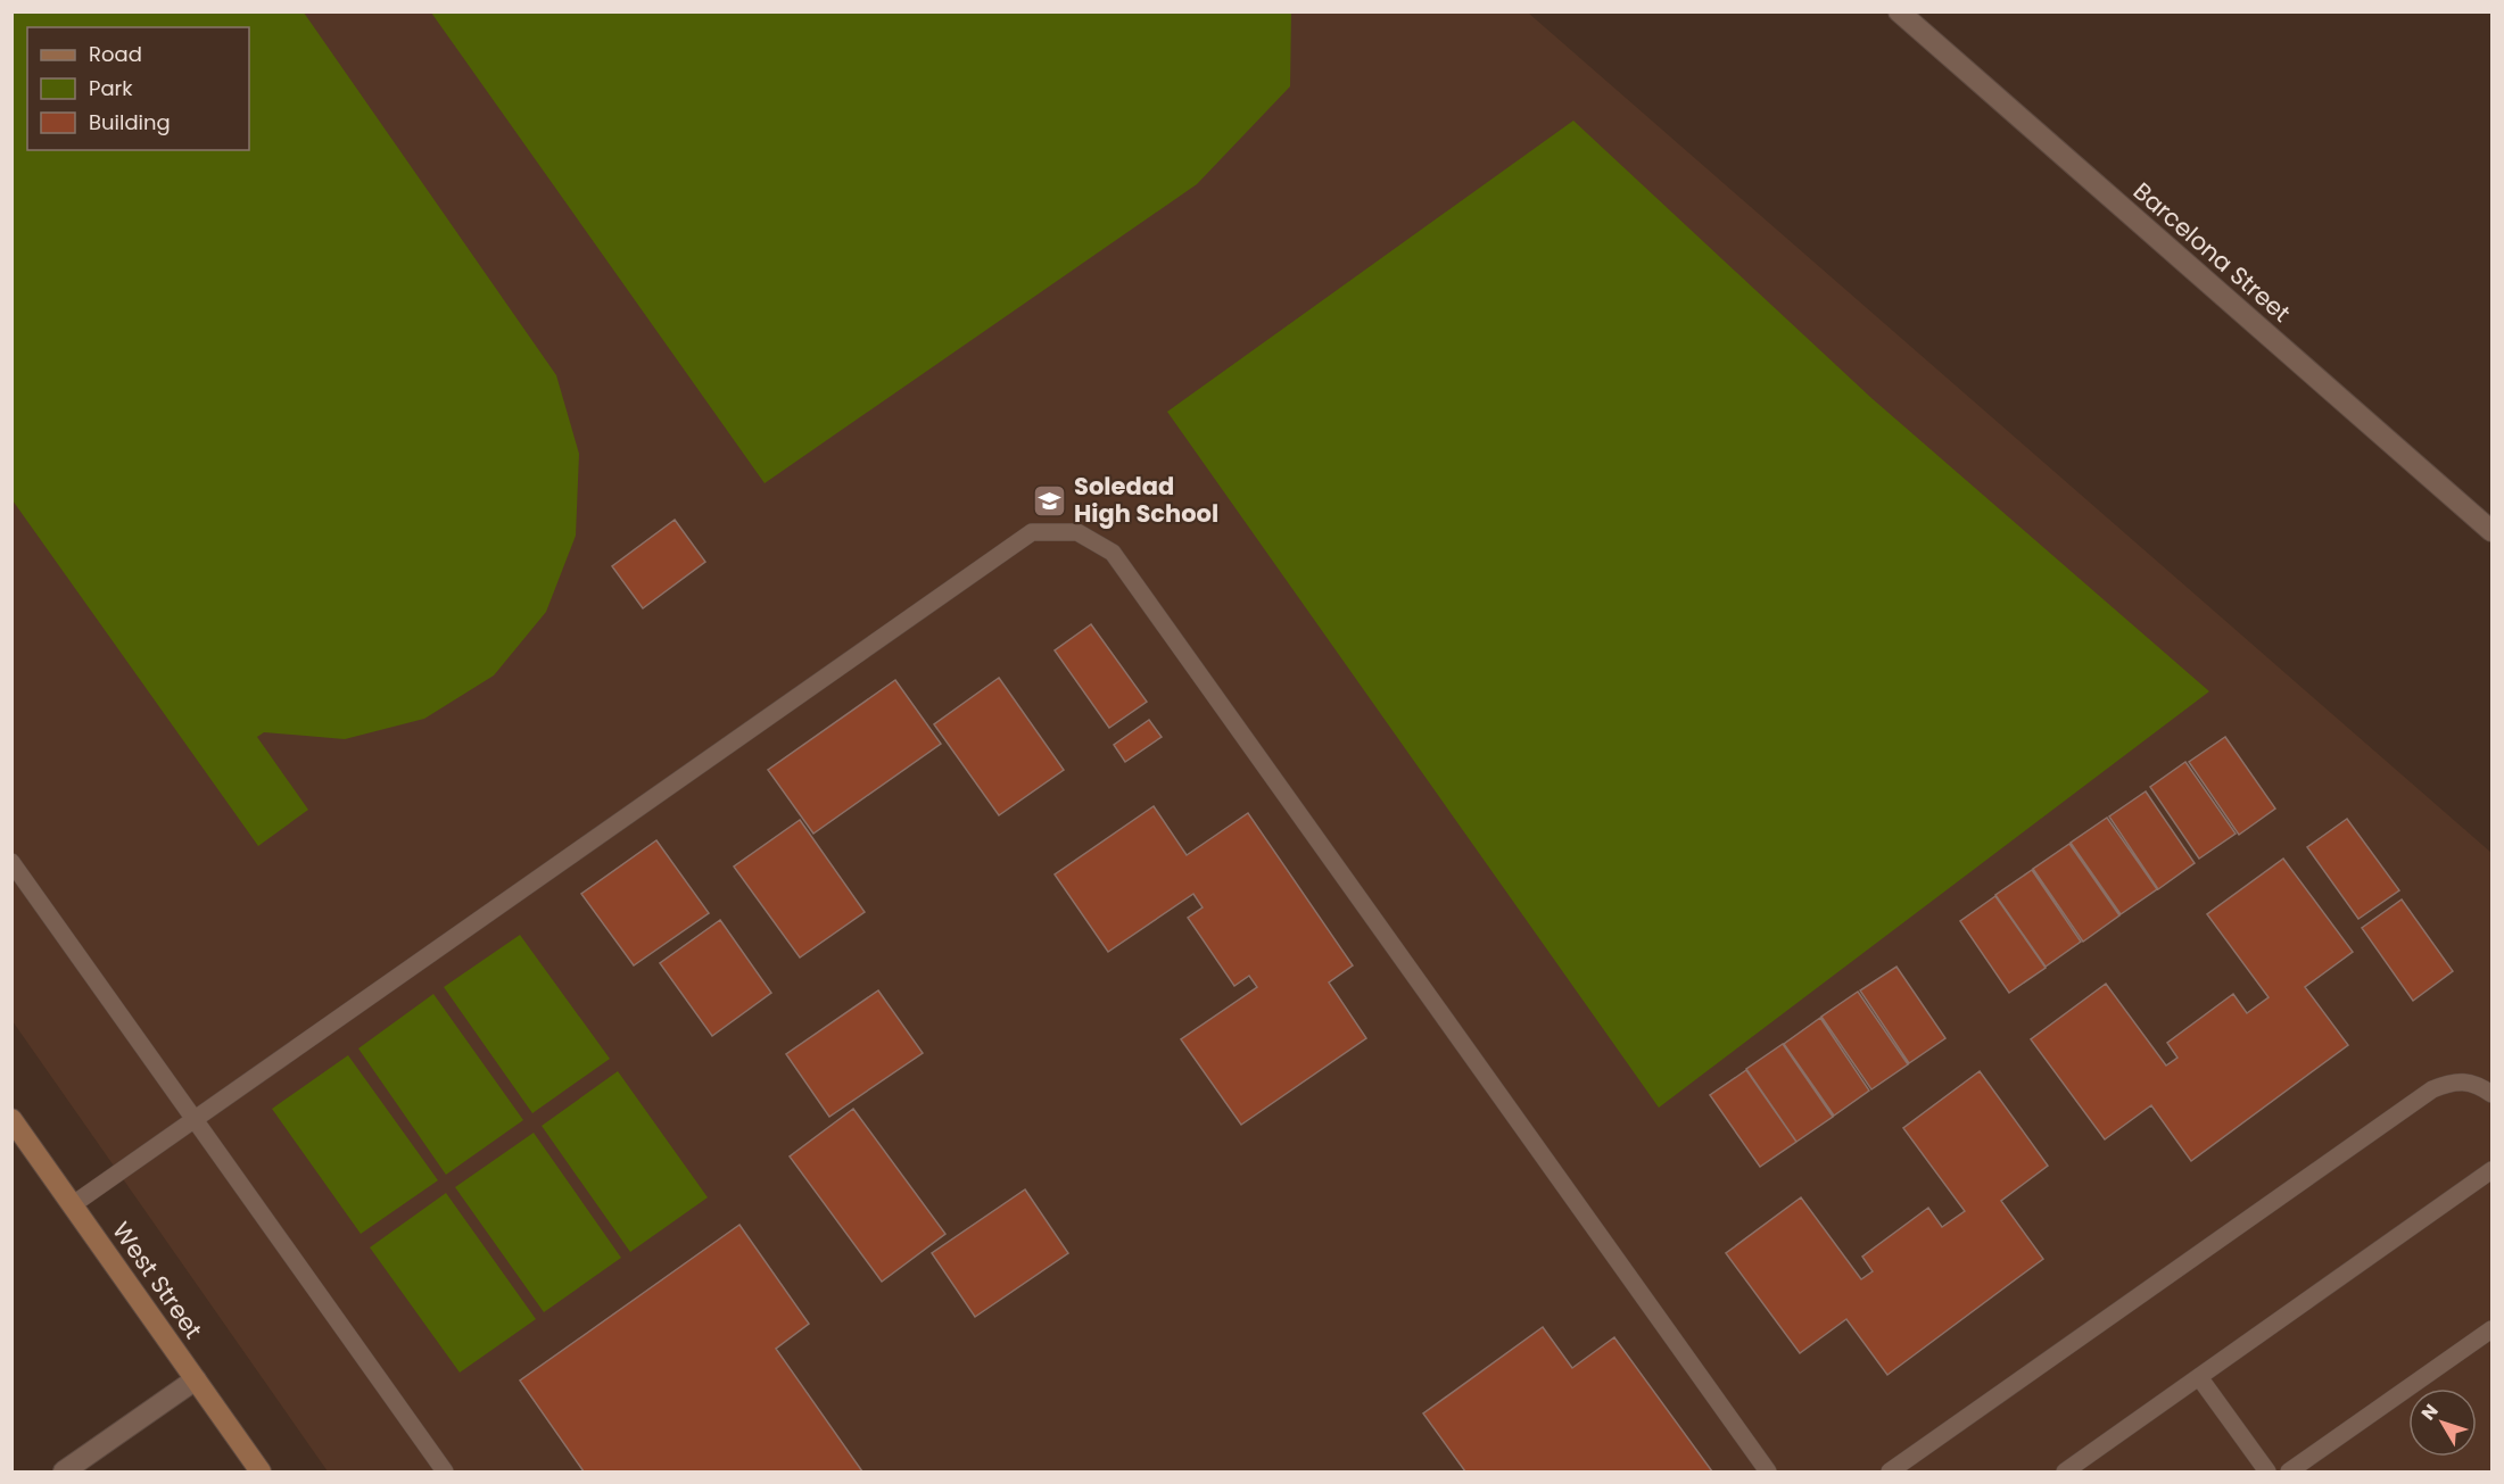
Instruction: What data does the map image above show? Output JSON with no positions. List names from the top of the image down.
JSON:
{
  "streets": {
    "street": ["Barcelona Street", "West Street"]
  },
  "places": {
    "school or university": ["Soledad High School"]
  },
  "legend": ["Road", "Park", "Building"],
  "north": "top left"
}
